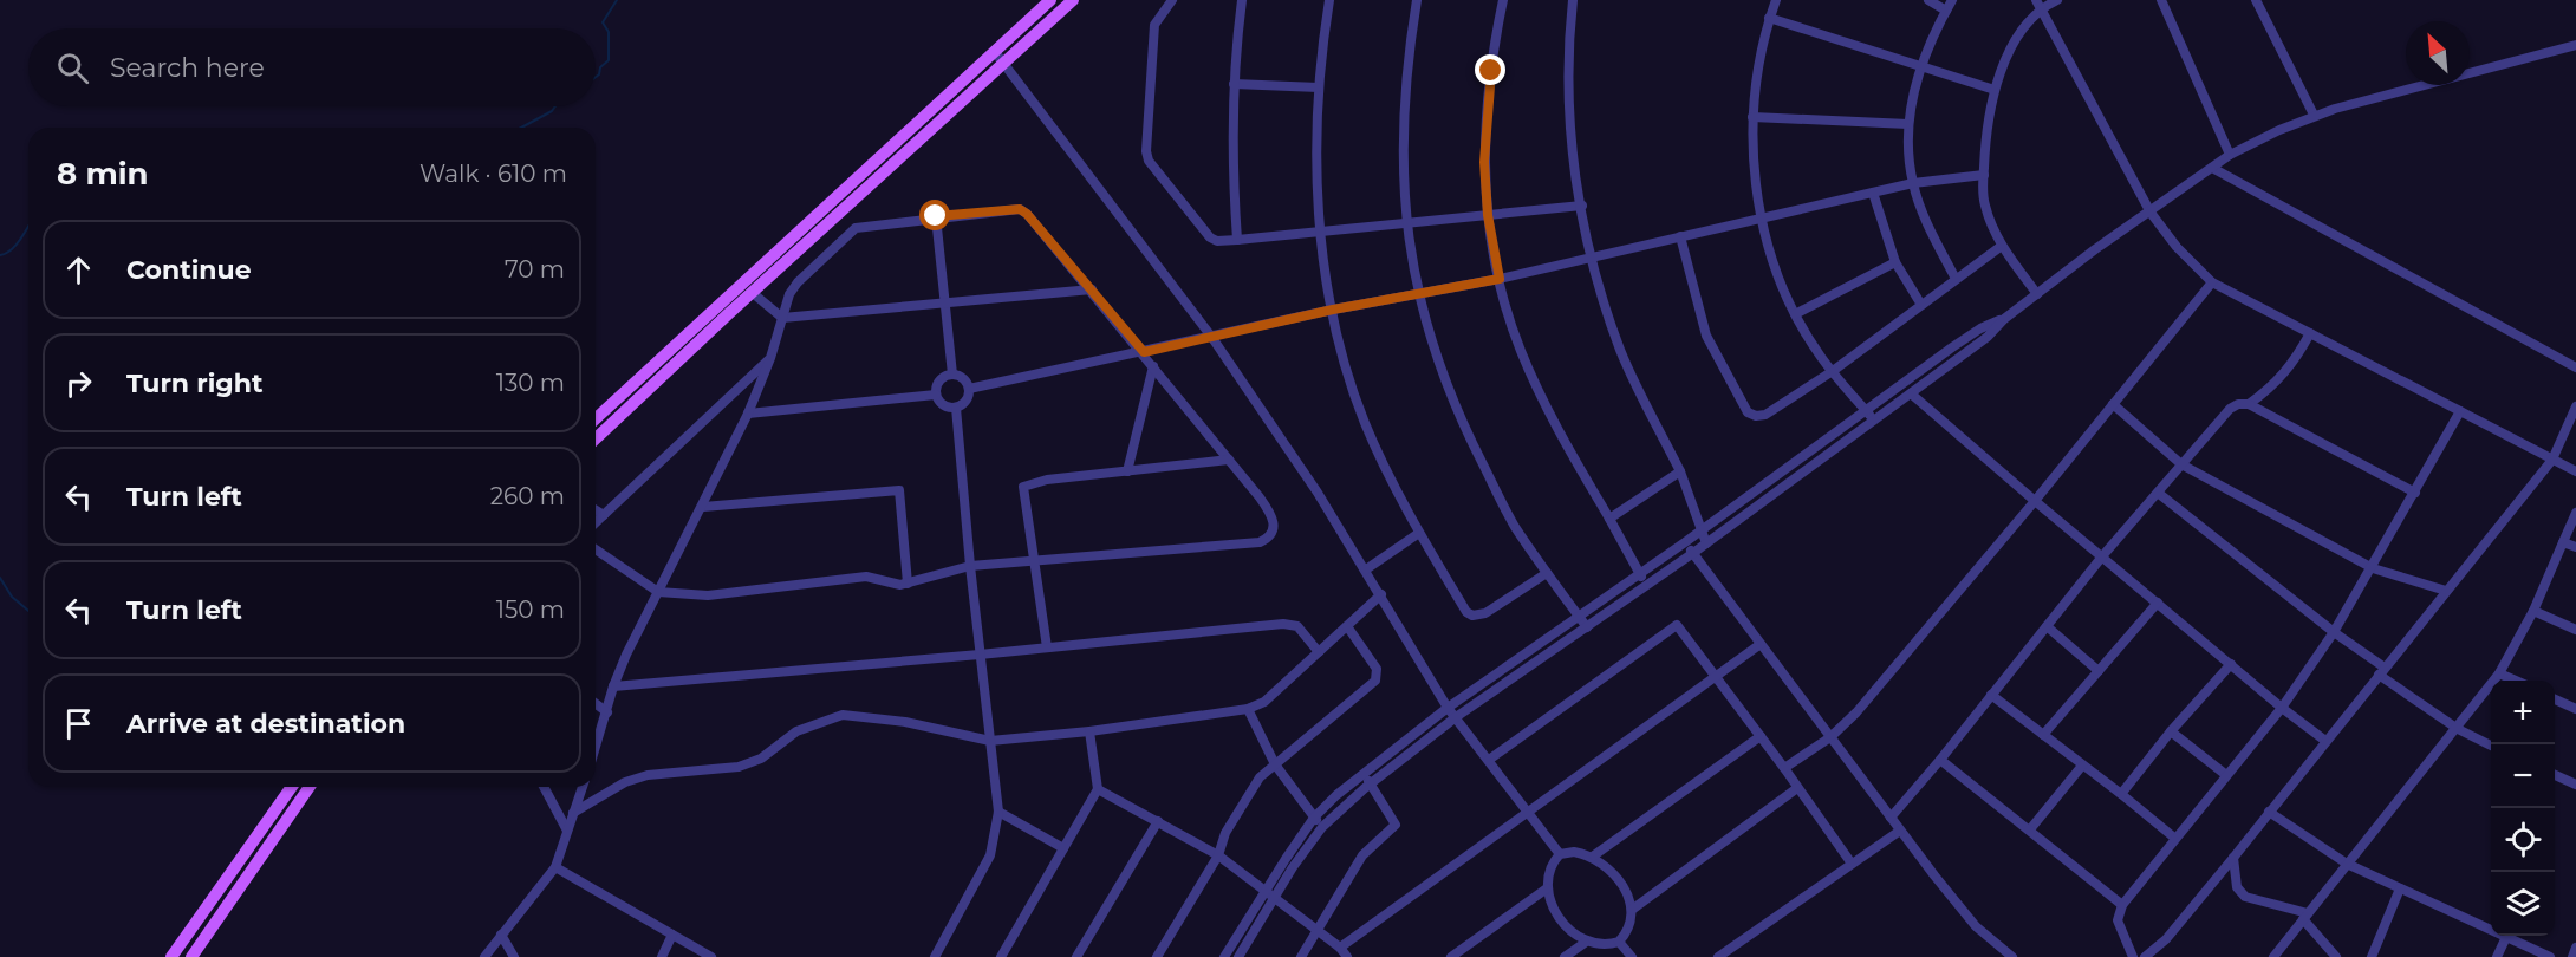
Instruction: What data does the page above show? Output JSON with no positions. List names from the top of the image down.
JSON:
{
  "north": "top left",
  "page": {
    "search": "Search here",
    "heading": ["8 min", "Walk · 610 m"],
    "list": [
      ["Continue", "70 m"],
      ["Turn right", "130 m"],
      ["Turn left", "260 m"],
      ["Turn left", "150 m"],
      "Arrive at destination"
    ],
    "map_buttons": ["+", "−"]
  }
}
